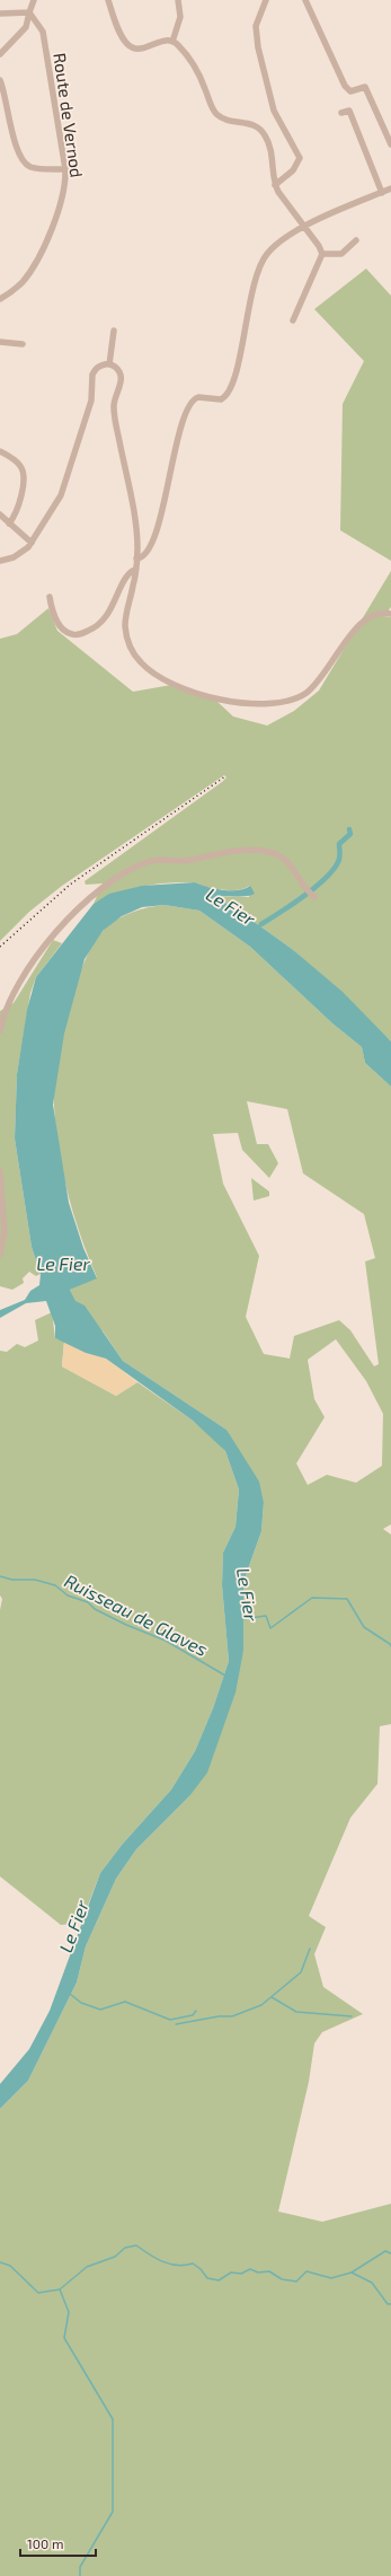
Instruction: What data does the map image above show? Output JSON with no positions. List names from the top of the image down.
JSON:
{
  "streets": {
    "street": ["Route de Vernod"]
  },
  "water": ["Le Fier", "Ruisseau de Glaves"],
  "scale_bar": "100 m"
}
